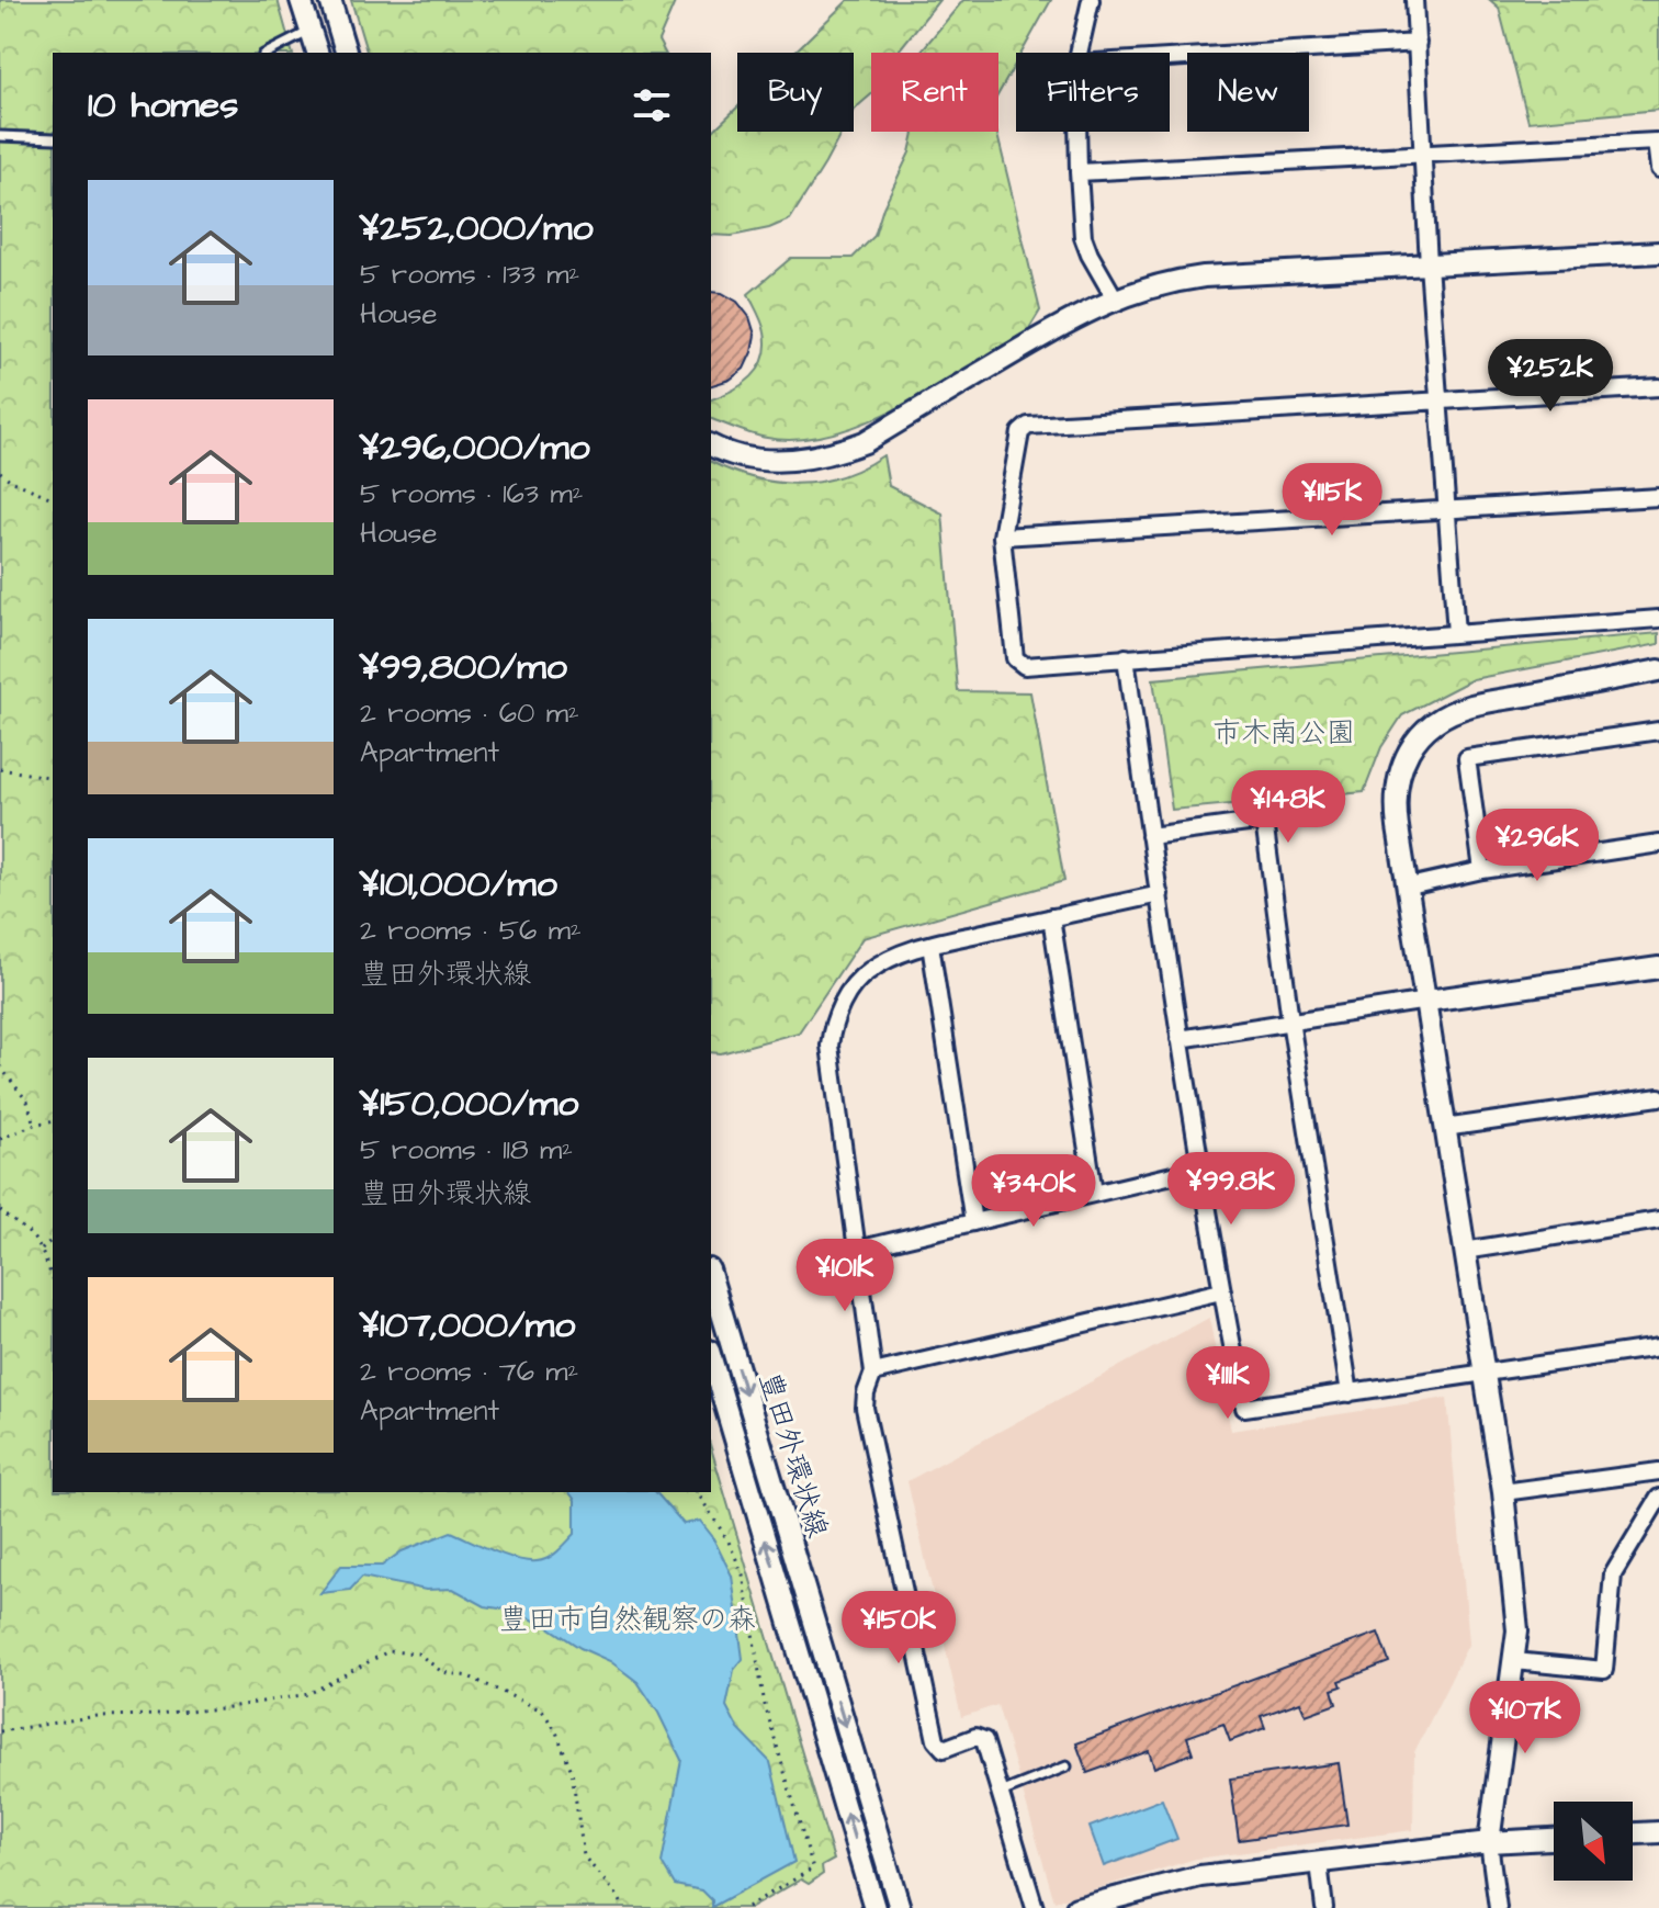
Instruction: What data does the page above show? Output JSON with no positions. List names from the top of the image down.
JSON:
{
  "streets": {
    "street": ["豊田外環状線"]
  },
  "parks": ["市木南公園", "豊田市自然観察の森"],
  "north": "bottom right",
  "page": {
    "chip": [
      "Buy",
      "Rent",
      "Filters",
      "New"
    ],
    "heading": "10 homes",
    "list": [
      {
        "name": "¥252,000/mo",
        "note": "5 rooms · 133 m² · House"
      },
      {
        "name": "¥296,000/mo",
        "note": "5 rooms · 163 m² · House"
      },
      {
        "name": "¥99,800/mo",
        "note": "2 rooms · 60 m² · Apartment"
      },
      {
        "name": "¥101,000/mo",
        "note": "2 rooms · 56 m² · 豊田外環状線"
      },
      {
        "name": "¥150,000/mo",
        "note": "5 rooms · 118 m² · 豊田外環状線"
      },
      {
        "name": "¥107,000/mo",
        "note": "2 rooms · 76 m² · Apartment"
      }
    ],
    "price": [
      "¥252K",
      "¥115K",
      "¥148K",
      "¥296K",
      "¥99.8K",
      "¥340K",
      "¥101K",
      "¥111K",
      "¥150K",
      "¥107K"
    ]
  }
}
